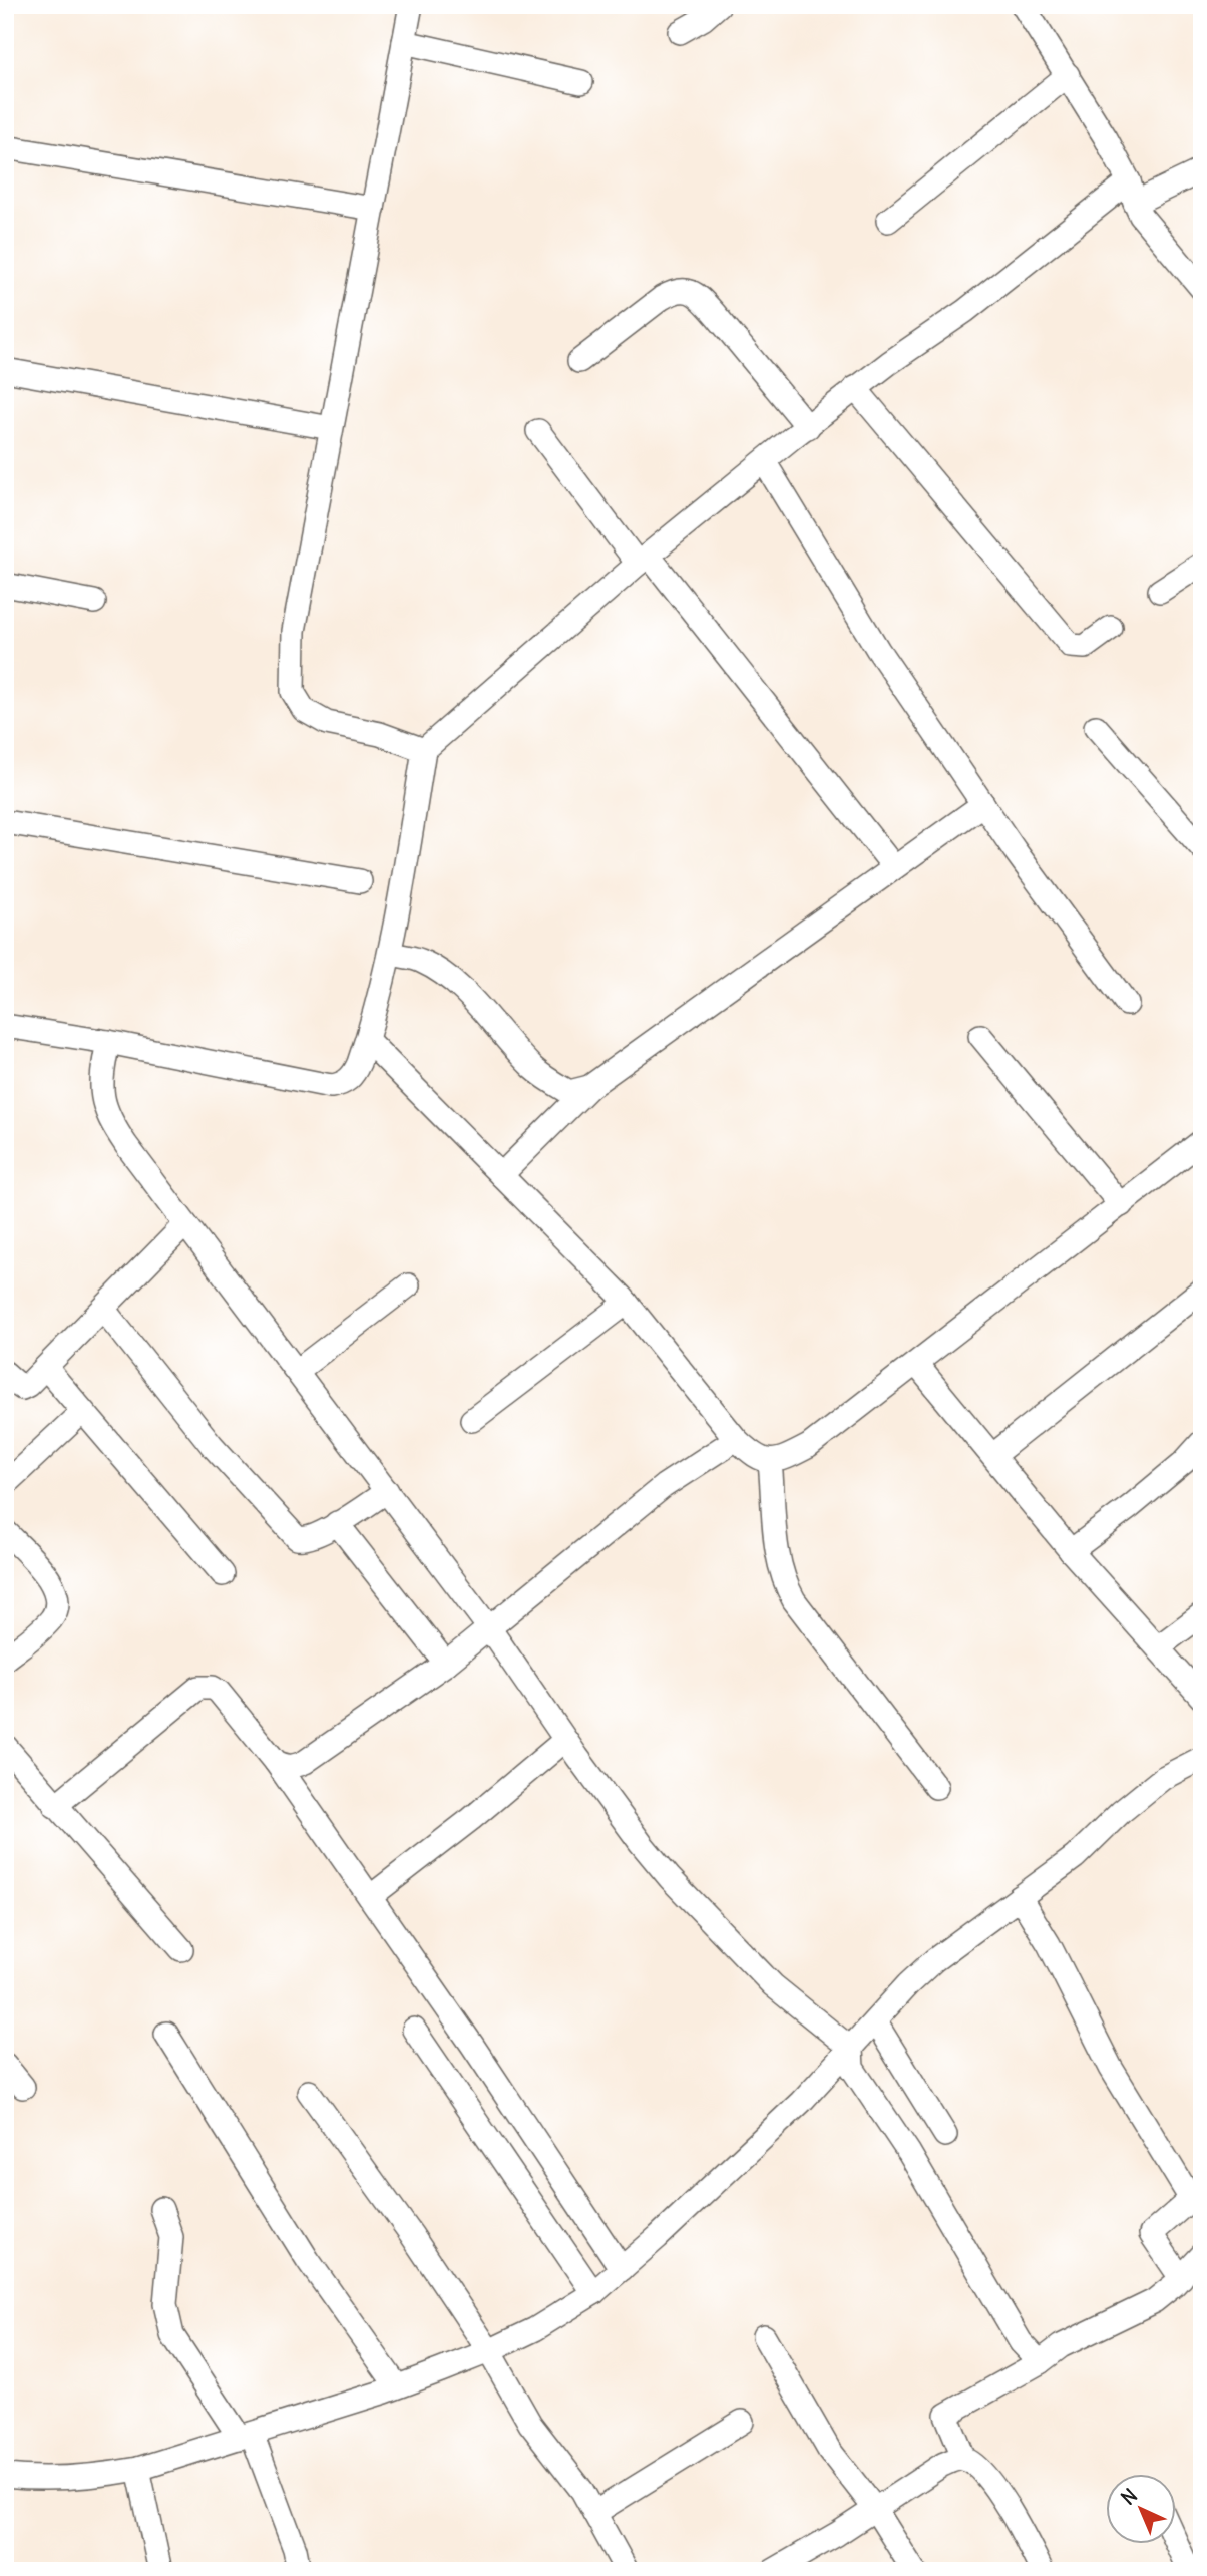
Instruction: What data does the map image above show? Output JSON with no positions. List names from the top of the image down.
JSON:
{
  "north": "top left"
}
